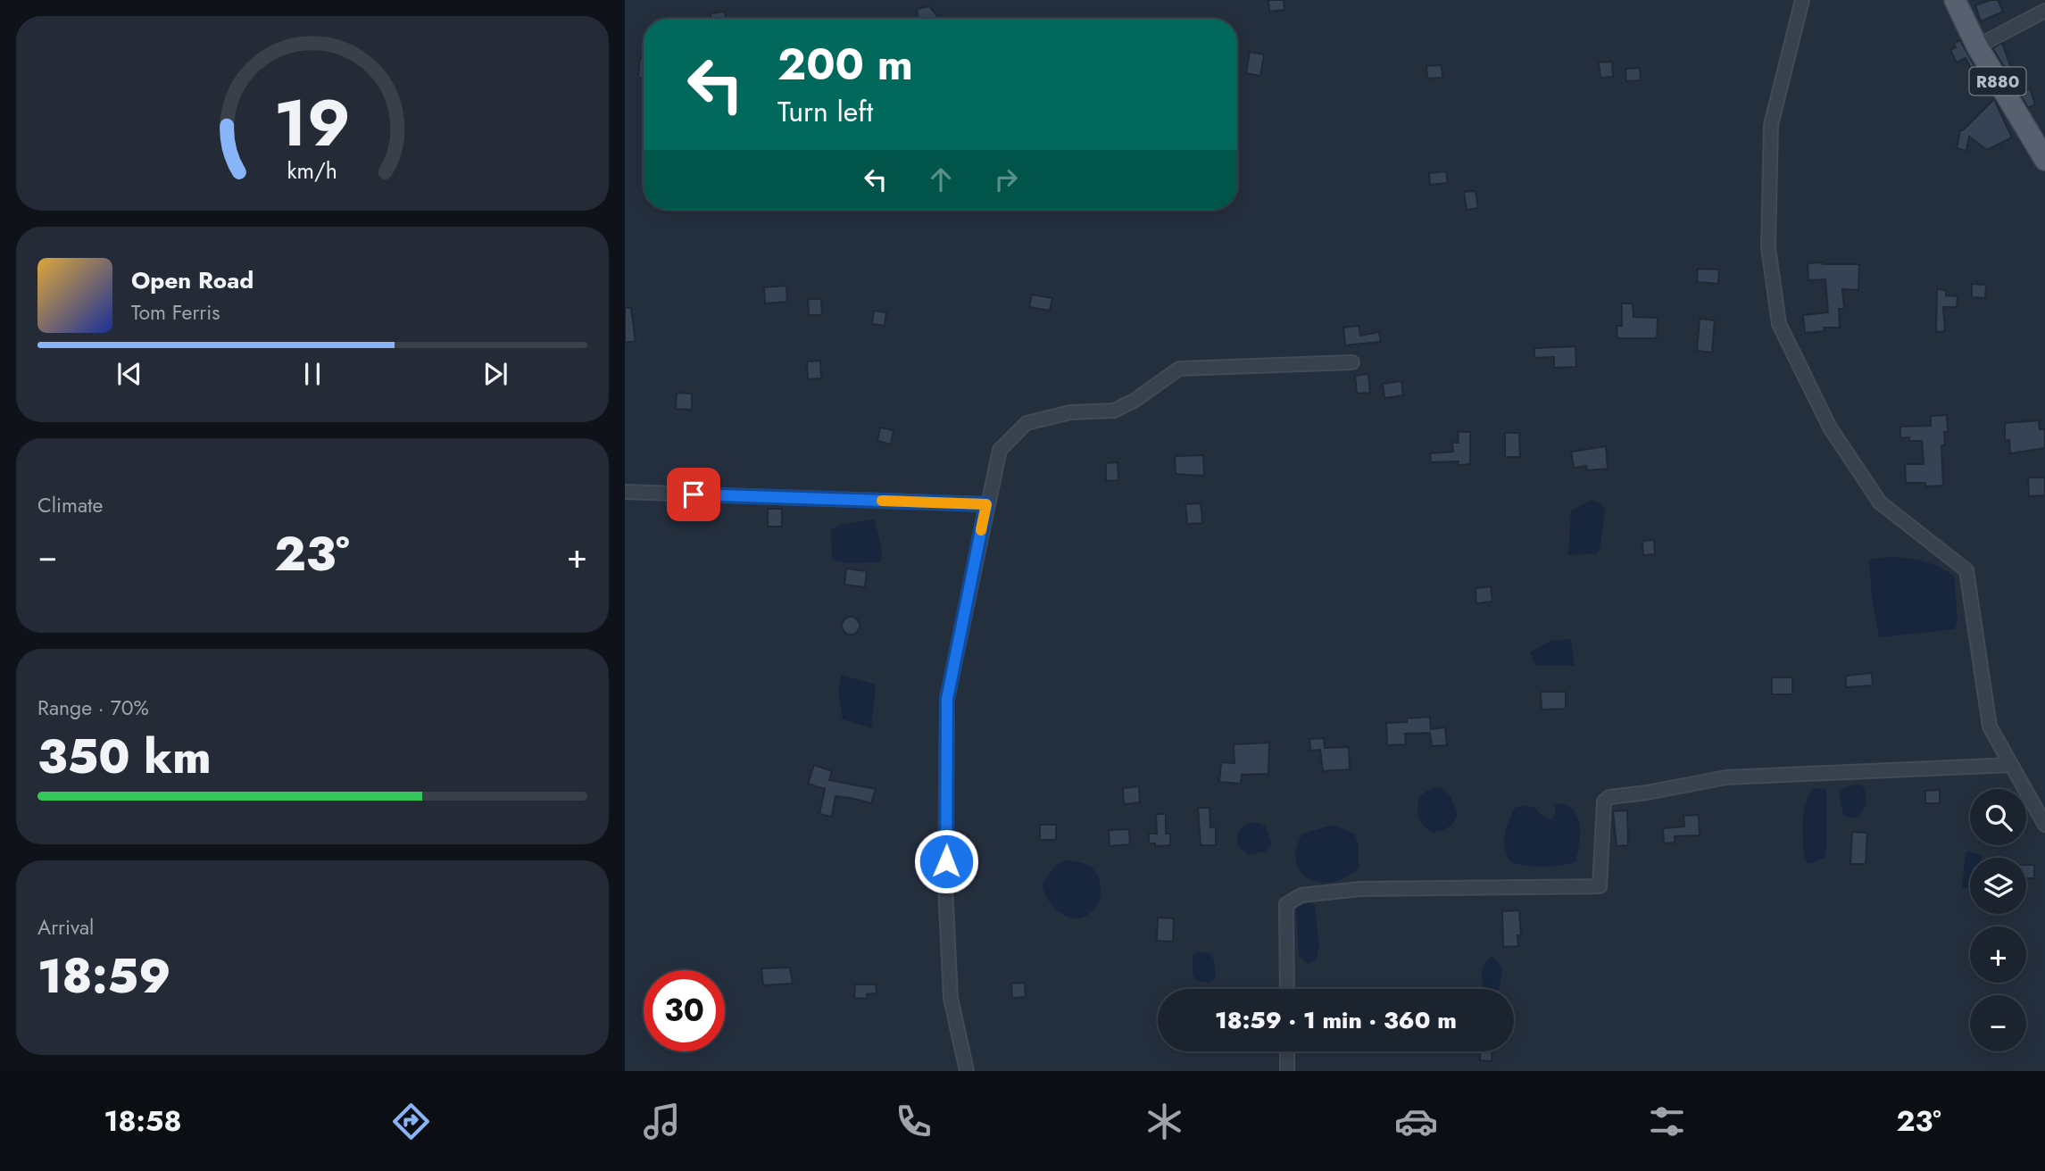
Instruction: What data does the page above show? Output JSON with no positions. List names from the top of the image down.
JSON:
{
  "streets": {
    "main road": ["R880"]
  },
  "page": {
    "turn": ["200 m", "Turn left"],
    "song": ["Open Road", "Tom Ferris"],
    "tile": [
      "Climate",
      ["Range · 70%", "350 km"],
      ["Arrival", "18:59"]
    ],
    "heat": ["−", "23°", "+"],
    "map_buttons": ["+", "−"],
    "limit": "30",
    "trip": "18:59 · 1 min · 360 m",
    "tabs": ["18:58", "23°"],
    "gauge": ["19", "km/h"]
  }
}
